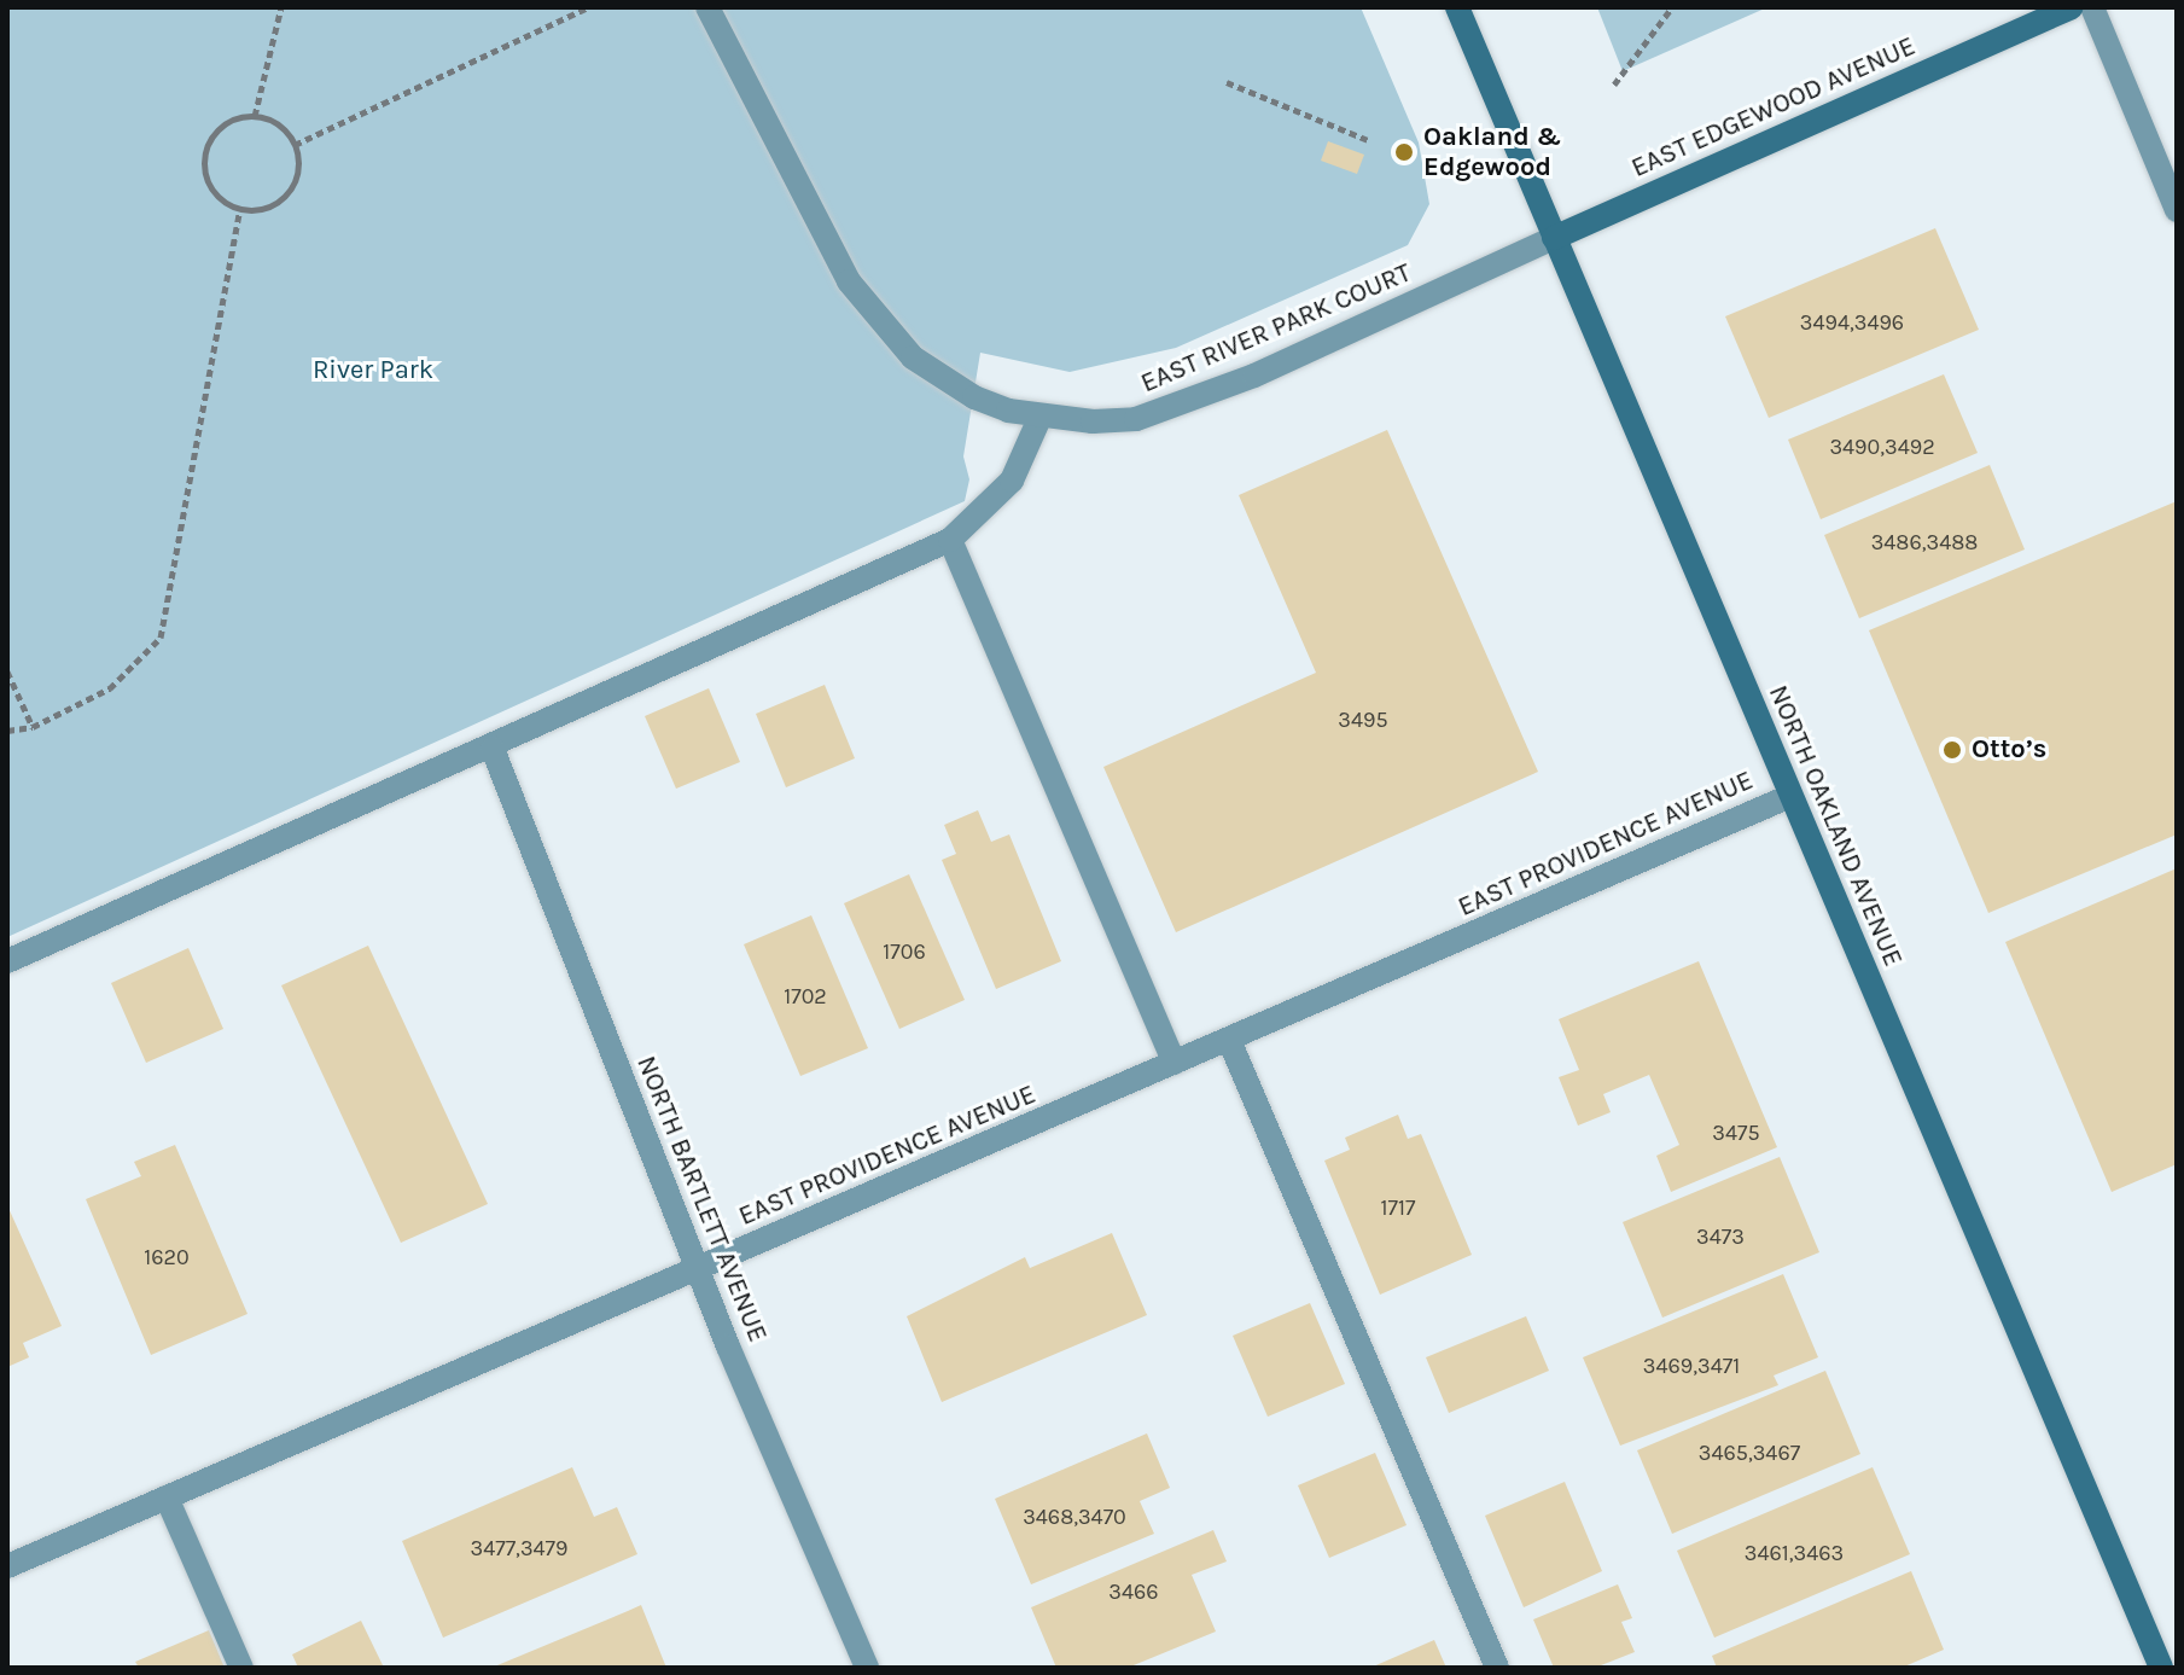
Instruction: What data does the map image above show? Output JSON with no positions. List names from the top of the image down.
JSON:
{
  "streets": {
    "main road": ["EAST EDGEWOOD AVENUE", "NORTH OAKLAND AVENUE"],
    "street": ["EAST RIVER PARK COURT", "EAST PROVIDENCE AVENUE", "NORTH BARTLETT AVENUE"]
  },
  "crossings": [
    ["EAST EDGEWOOD AVENUE", "EAST RIVER PARK COURT"],
    ["EAST EDGEWOOD AVENUE", "NORTH OAKLAND AVENUE"],
    ["EAST RIVER PARK COURT", "NORTH OAKLAND AVENUE"],
    ["NORTH OAKLAND AVENUE", "EAST PROVIDENCE AVENUE"],
    ["EAST PROVIDENCE AVENUE", "NORTH BARTLETT AVENUE"]
  ],
  "parks": ["River Park"],
  "places": ["Oakland & Edgewood", "Otto’s"],
  "house_numbers": [
    "3494,3496",
    "3490,3492",
    "3486,3488",
    "3495",
    "1706",
    "1702",
    "3475",
    "1717",
    "3473",
    "1620",
    "3469,3471",
    "3465,3467",
    "3468,3470",
    "3477,3479",
    "3461,3463",
    "3466"
  ]
}
